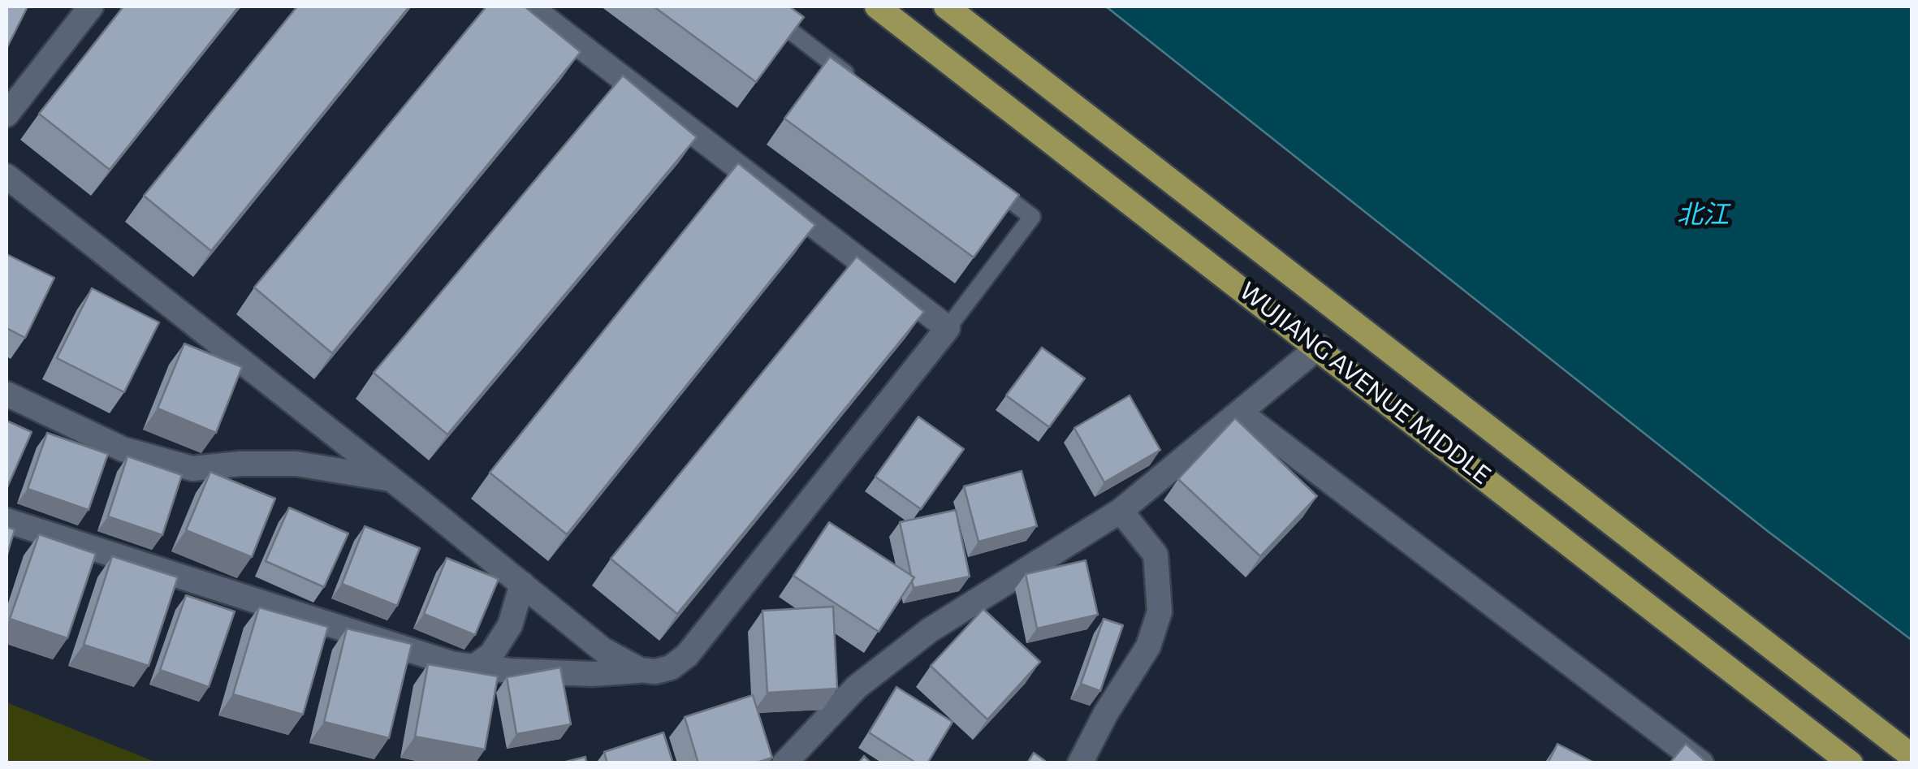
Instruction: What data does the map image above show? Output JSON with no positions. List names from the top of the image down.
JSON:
{
  "streets": {
    "main road": ["WUJIANG AVENUE MIDDLE"]
  },
  "water": ["北江"]
}
